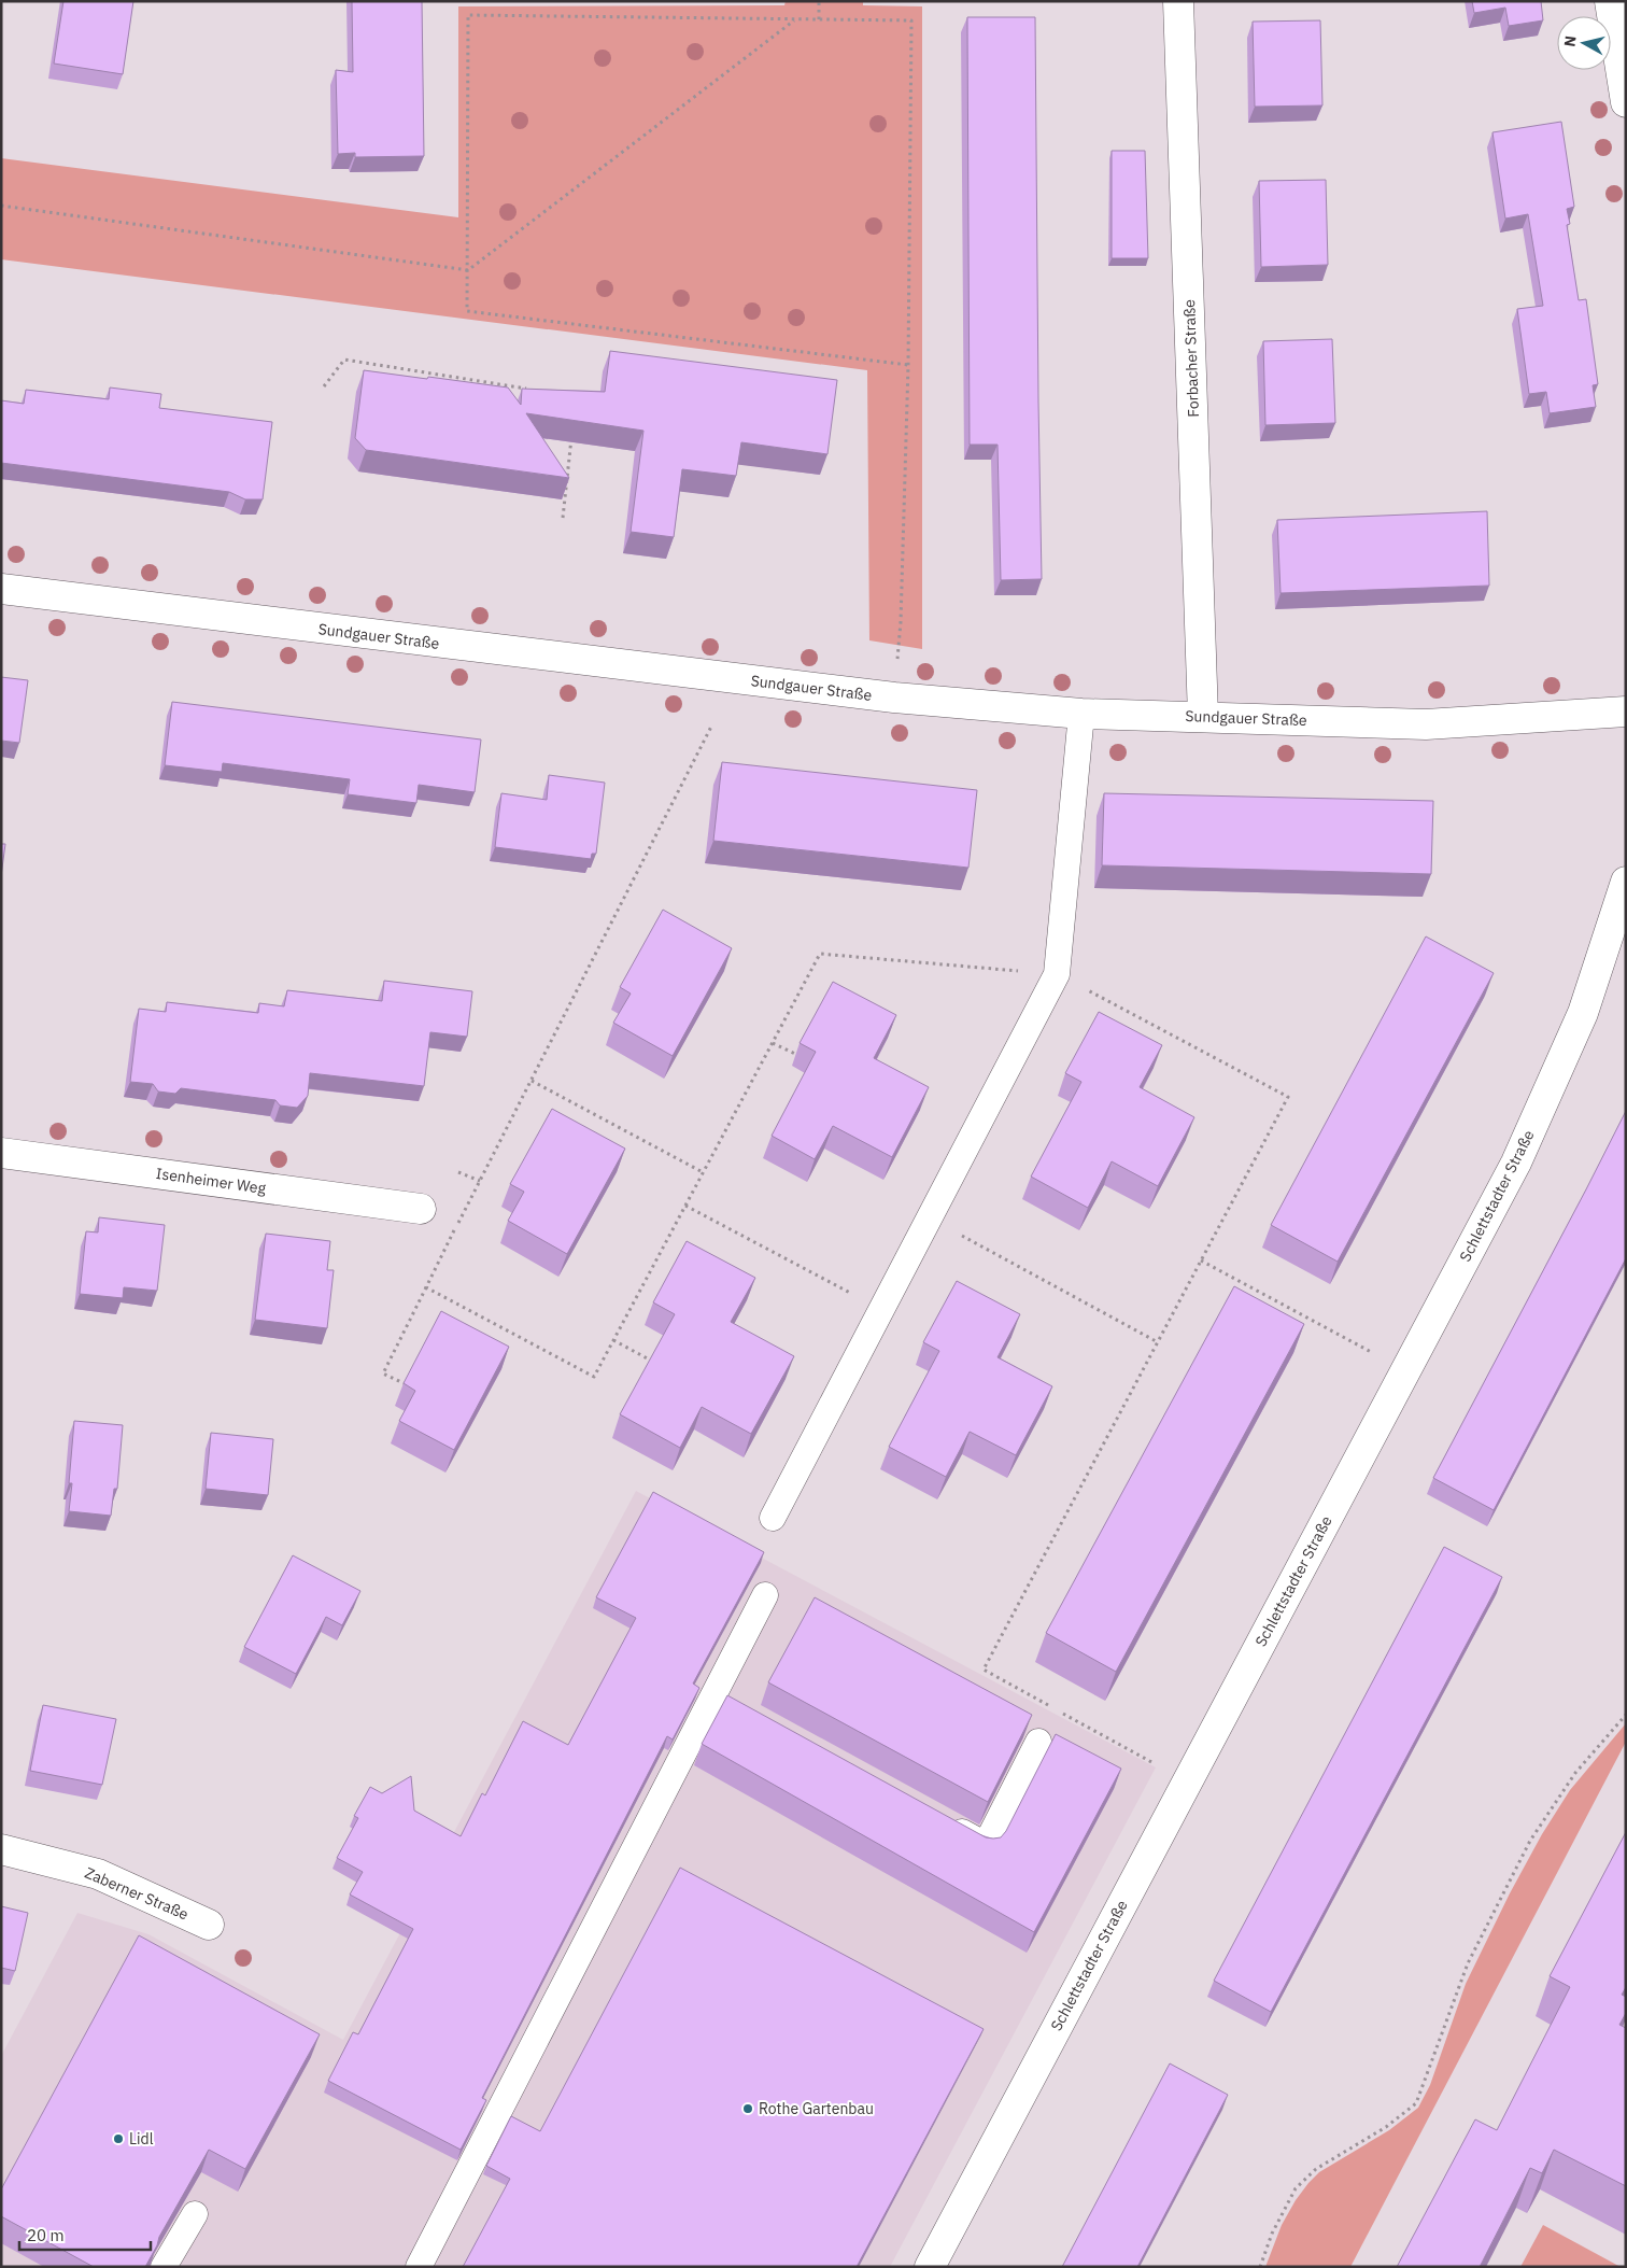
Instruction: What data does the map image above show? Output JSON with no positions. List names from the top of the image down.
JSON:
{
  "streets": {
    "street": [
      "Forbacher Straße",
      "Sundgauer Straße",
      "Isenheimer Weg",
      "Schlettstadter Straße",
      "Zaberner Straße"
    ]
  },
  "crossings": [
    ["Forbacher Straße", "Sundgauer Straße"]
  ],
  "places": ["Rothe Gartenbau", "Lidl"],
  "scale_bar": "20 m",
  "north": "left"
}
